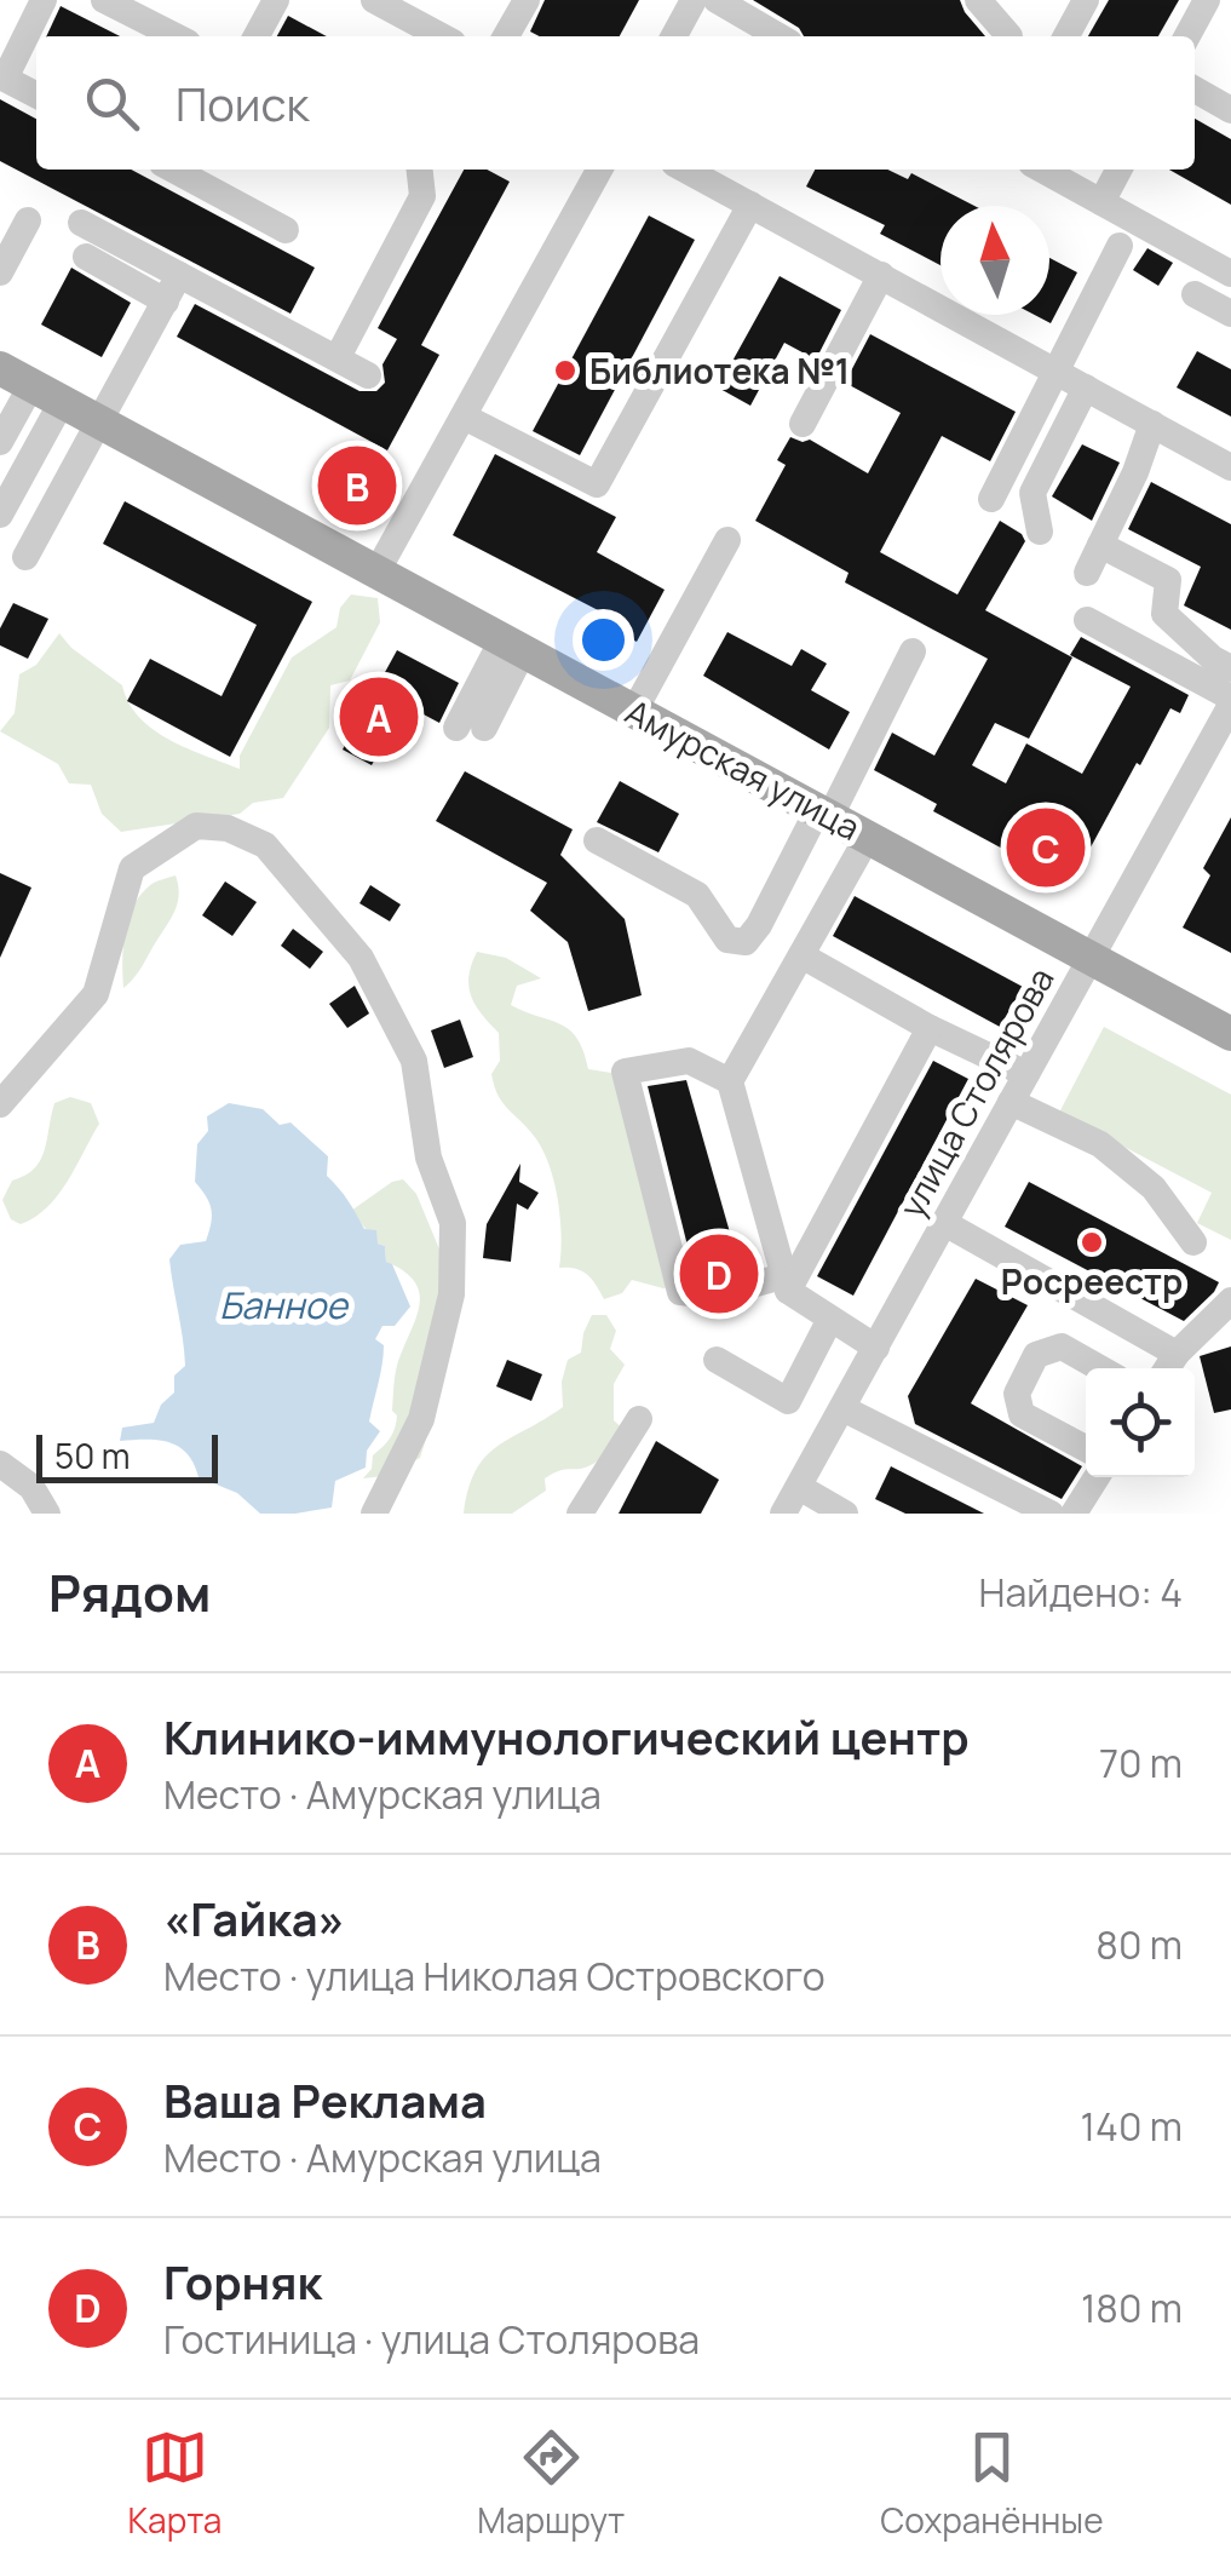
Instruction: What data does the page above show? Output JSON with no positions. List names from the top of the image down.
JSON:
{
  "streets": {
    "main road": ["Амурская улица"],
    "street": ["улица Столярова"]
  },
  "crossings": [
    ["Амурская улица", "улица Столярова"]
  ],
  "water": ["Банное"],
  "places": ["Библиотека №1", "Росреестр"],
  "scale_bar": "50 m",
  "north": "top",
  "page": {
    "search": "Поиск",
    "pins": [
      "B",
      "A",
      "C",
      "D"
    ],
    "scale": "50 m",
    "heading": ["Рядом", "Найдено: 4"],
    "list": [
      {
        "mark": "A",
        "name": "Клинико-иммунологический центр",
        "note": "Место · Амурская улица",
        "value": "70 m"
      },
      {
        "mark": "B",
        "name": "«Гайка»",
        "note": "Место · улица Николая Островского",
        "value": "80 m"
      },
      {
        "mark": "C",
        "name": "Ваша Реклама",
        "note": "Место · Амурская улица",
        "value": "140 m"
      },
      {
        "mark": "D",
        "name": "Горняк",
        "note": "Гостиница · улица Столярова",
        "value": "180 m"
      }
    ],
    "nav": ["Карта", "Маршрут", "Сохранённые"]
  }
}
